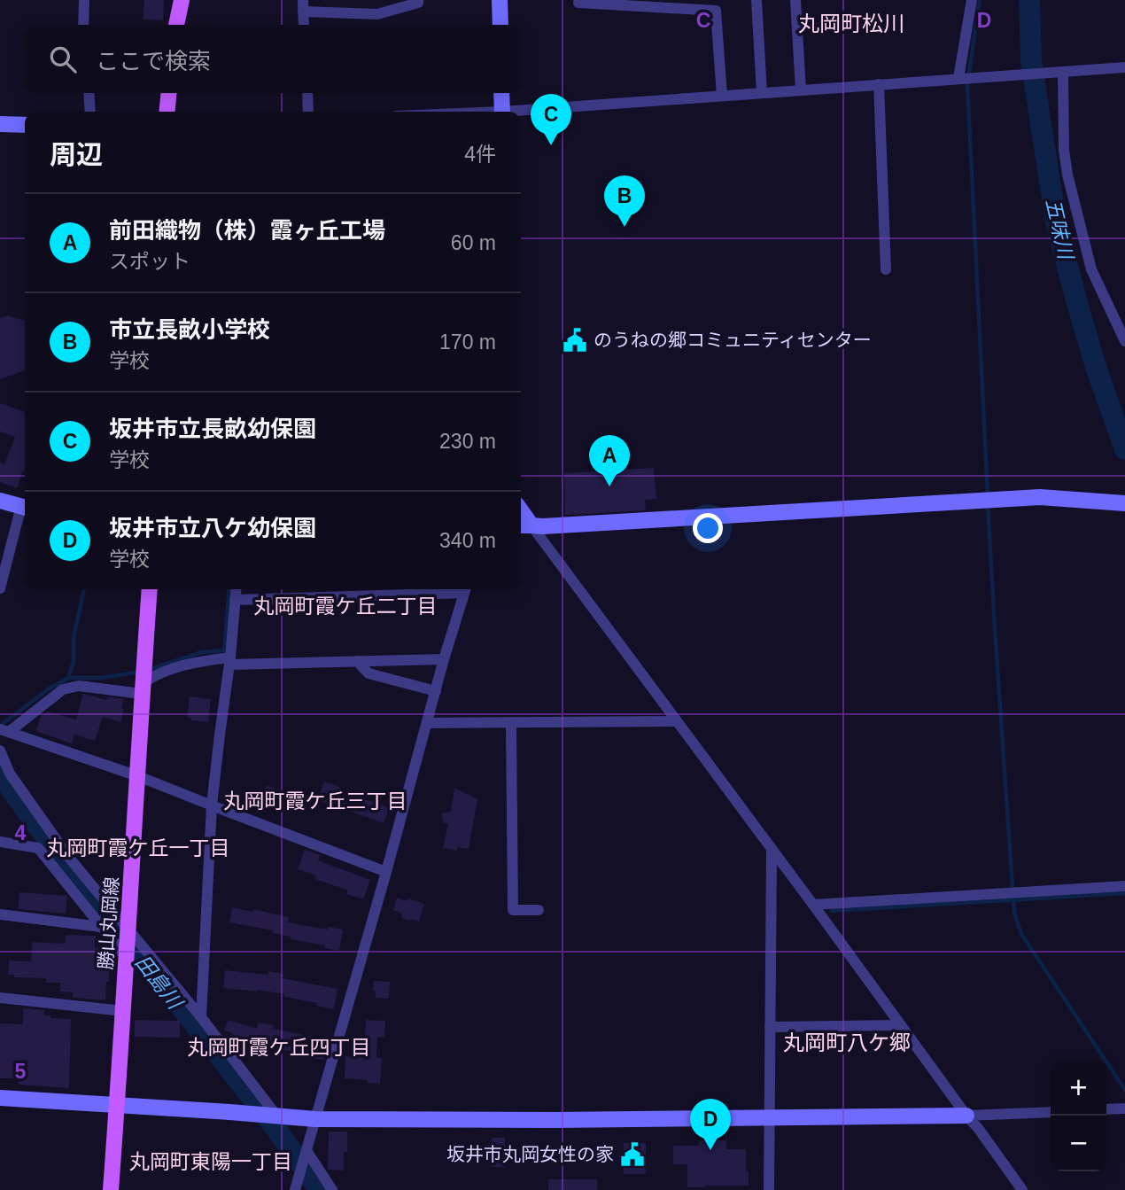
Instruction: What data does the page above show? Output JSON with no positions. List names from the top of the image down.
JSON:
{
  "streets": {
    "main road": ["勝山丸岡線"]
  },
  "districts": [
    "丸岡町松川",
    "丸岡町霞ケ丘二丁目",
    "丸岡町霞ケ丘三丁目",
    "丸岡町霞ケ丘一丁目",
    "丸岡町八ケ郷",
    "丸岡町霞ケ丘四丁目",
    "丸岡町東陽一丁目"
  ],
  "water": ["五味川", "田島川"],
  "places": {
    "public building": ["のうねの郷コミュニティセンター", "坂井市丸岡女性の家"]
  },
  "page": {
    "search": "ここで検索",
    "pins": [
      "C",
      "B",
      "A",
      "D"
    ],
    "heading": ["周辺", "4件"],
    "list": [
      {
        "mark": "A",
        "name": "前田織物（株）霞ヶ丘工場",
        "note": "スポット",
        "value": "60 m"
      },
      {
        "mark": "B",
        "name": "市立長畝小学校",
        "note": "学校",
        "value": "170 m"
      },
      {
        "mark": "C",
        "name": "坂井市立長畝幼保園",
        "note": "学校",
        "value": "230 m"
      },
      {
        "mark": "D",
        "name": "坂井市立八ケ幼保園",
        "note": "学校",
        "value": "340 m"
      }
    ],
    "map_buttons": ["+", "−"]
  },
  "grid": {
    "columns": ["C", "D"],
    "rows": ["4", "5"]
  }
}
